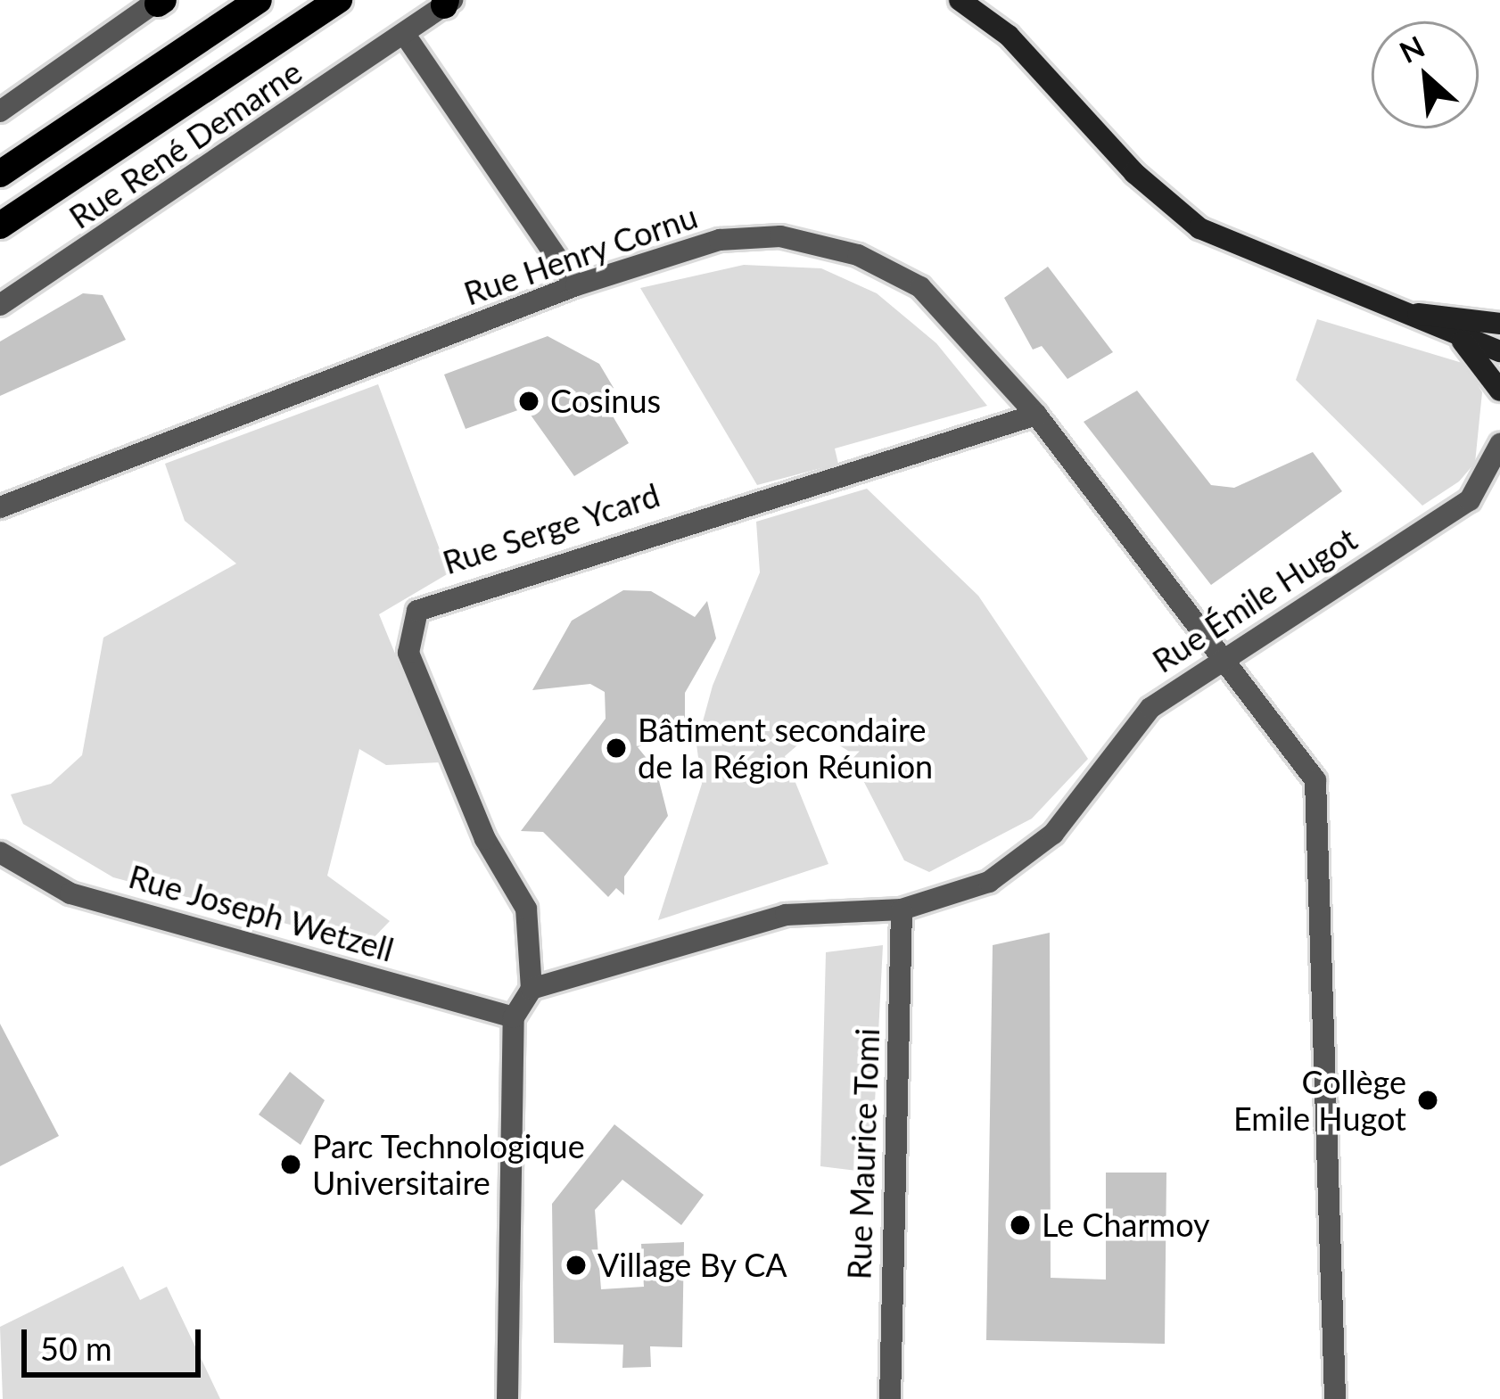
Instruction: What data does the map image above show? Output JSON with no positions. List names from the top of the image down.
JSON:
{
  "streets": {
    "street": [
      "Rue René Demarne",
      "Rue Henry Cornu",
      "Rue Serge Ycard",
      "Rue Émile Hugot",
      "Rue Joseph Wetzell",
      "Rue Maurice Tomi"
    ]
  },
  "crossings": [
    ["Rue Henry Cornu", "Rue Serge Ycard"],
    ["Rue Henry Cornu", "Rue Émile Hugot"],
    ["Rue Serge Ycard", "Rue Émile Hugot"],
    ["Rue Émile Hugot", "Rue Maurice Tomi"]
  ],
  "places": [
    "Cosinus",
    "Bâtiment secondaire de la Région Réunion",
    "Collège Emile Hugot",
    "Parc Technologique Universitaire",
    "Le Charmoy",
    "Village By CA"
  ],
  "scale_bar": "50 m",
  "north": "top left"
}
